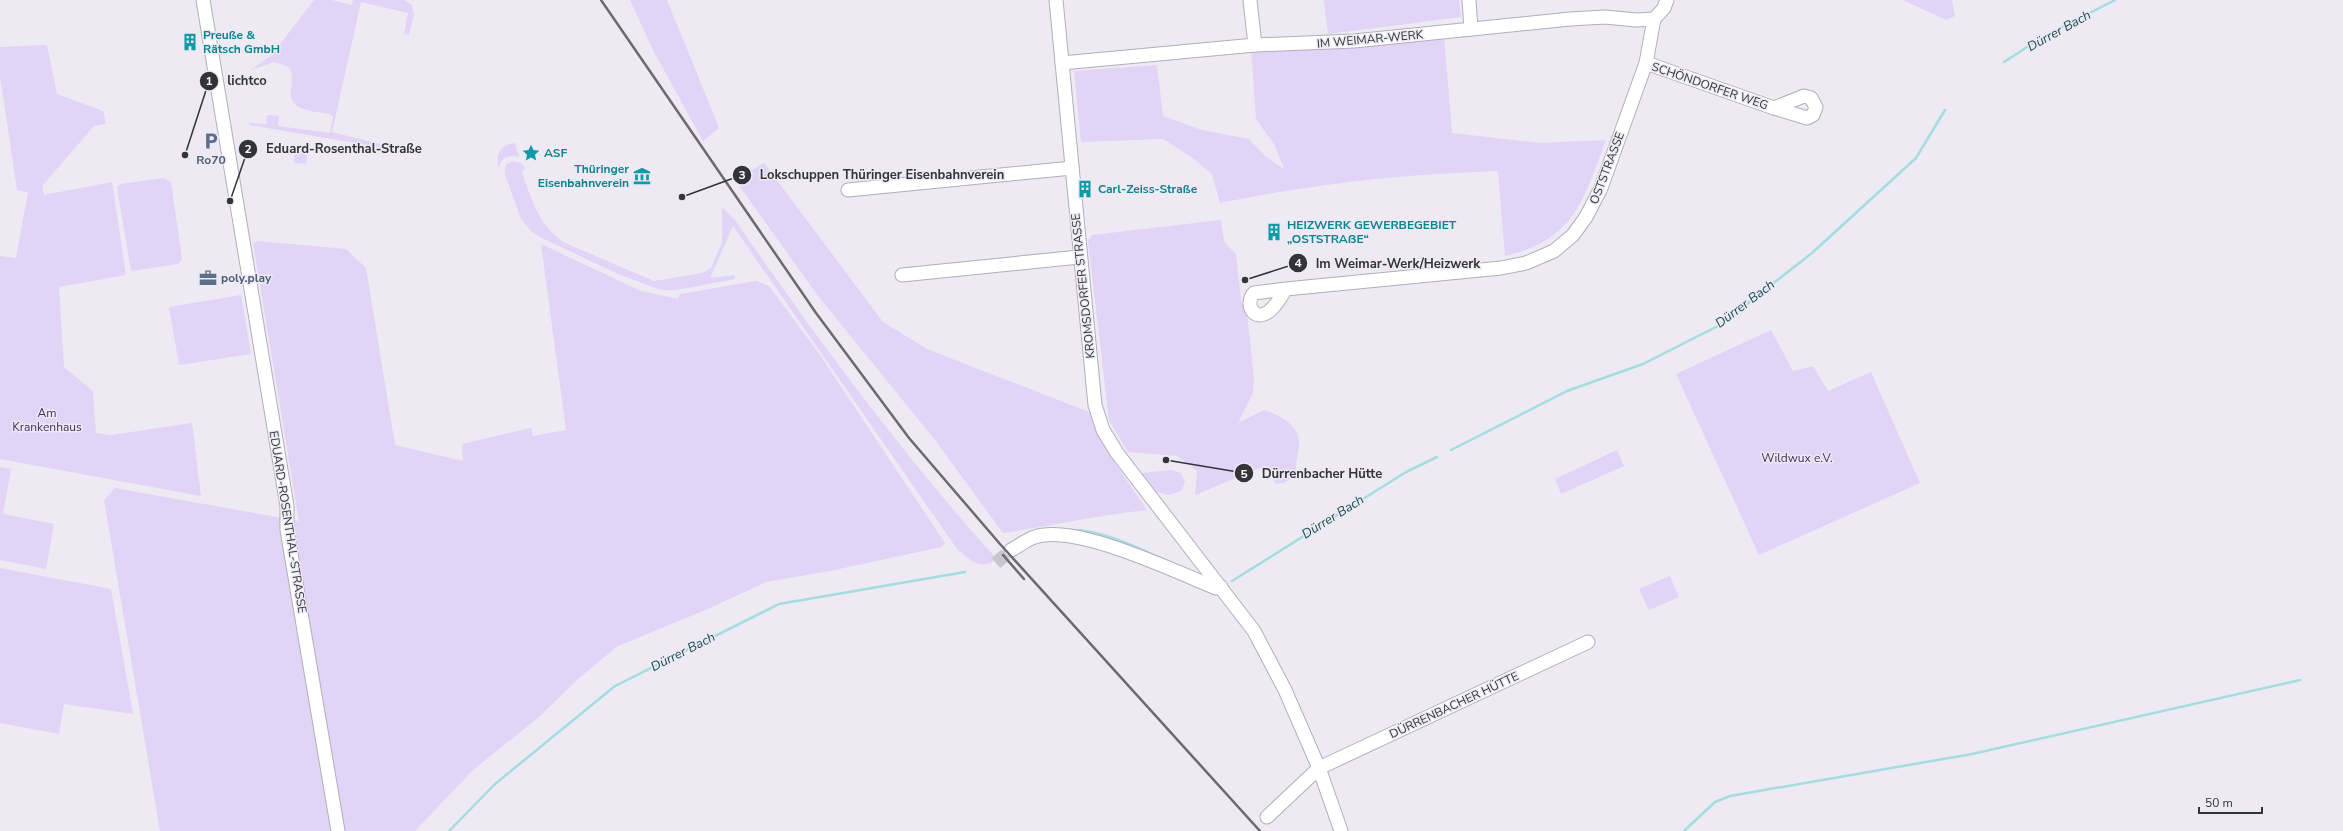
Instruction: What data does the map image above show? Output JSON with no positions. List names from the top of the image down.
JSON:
{
  "streets": {
    "street": [
      "IM WEIMAR-WERK",
      "SCHÖNDORFER WEG",
      "OSTSTRASSE",
      "KROMSDORFER STRASSE",
      "EDUARD-ROSENTHAL-STRASSE",
      "DÜRRENBACHER HÜTTE"
    ]
  },
  "crossings": [
    ["IM WEIMAR-WERK", "OSTSTRASSE"],
    ["IM WEIMAR-WERK", "KROMSDORFER STRASSE"],
    ["SCHÖNDORFER WEG", "OSTSTRASSE"]
  ],
  "water": ["Dürrer Bach"],
  "parks": ["Am Krankenhaus", "Wildwux e.V."],
  "places": {
    "building": ["Preuße & Rätsch GmbH", "Carl-Zeiss-Straße", "HEIZWERK GEWERBEGEBIET „OSTSTRAßE“"],
    "parking": ["Ro70"],
    "place": ["ASF"],
    "other": [
      "lichtco",
      "Lokschuppen Thüringer Eisenbahnverein",
      "Eduard-Rosenthal-Straße",
      "Im Weimar-Werk/Heizwerk",
      "Dürrenbacher Hütte"
    ],
    "museum": ["Thüringer Eisenbahnverein"],
    "office": ["poly.play"]
  },
  "scale_bar": "50 m"
}
